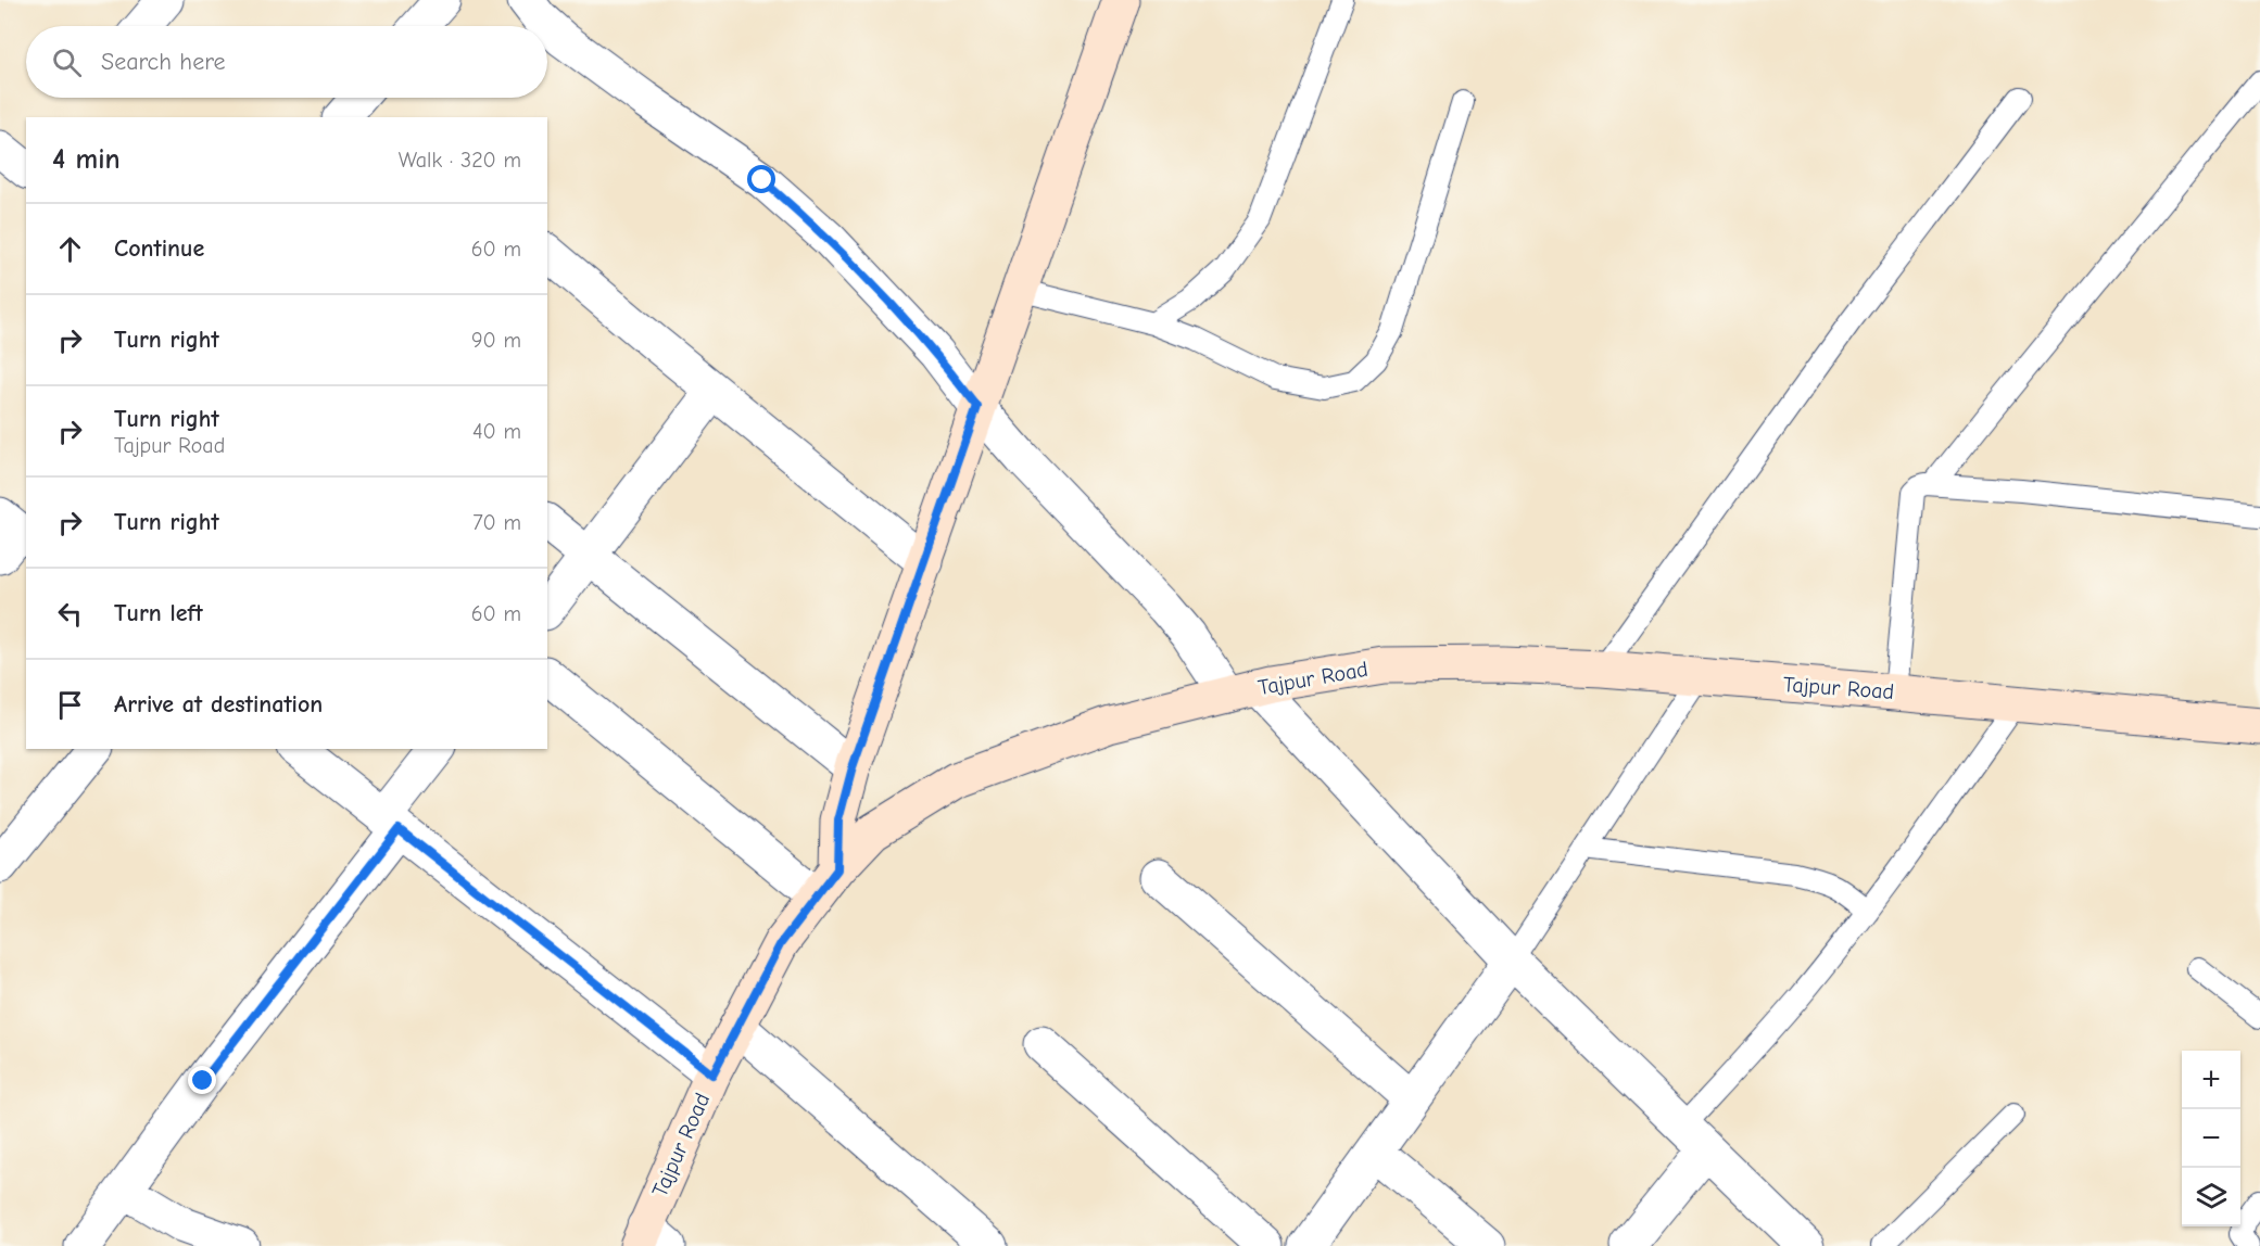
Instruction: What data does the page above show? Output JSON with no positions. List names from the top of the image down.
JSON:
{
  "streets": {
    "main road": ["Tajpur Road"]
  },
  "page": {
    "search": "Search here",
    "heading": ["4 min", "Walk · 320 m"],
    "list": [
      ["Continue", "60 m"],
      ["Turn right", "90 m"],
      ["Turn right", "Tajpur Road", "40 m"],
      ["Turn right", "70 m"],
      ["Turn left", "60 m"],
      "Arrive at destination"
    ],
    "map_buttons": ["+", "−"]
  }
}
